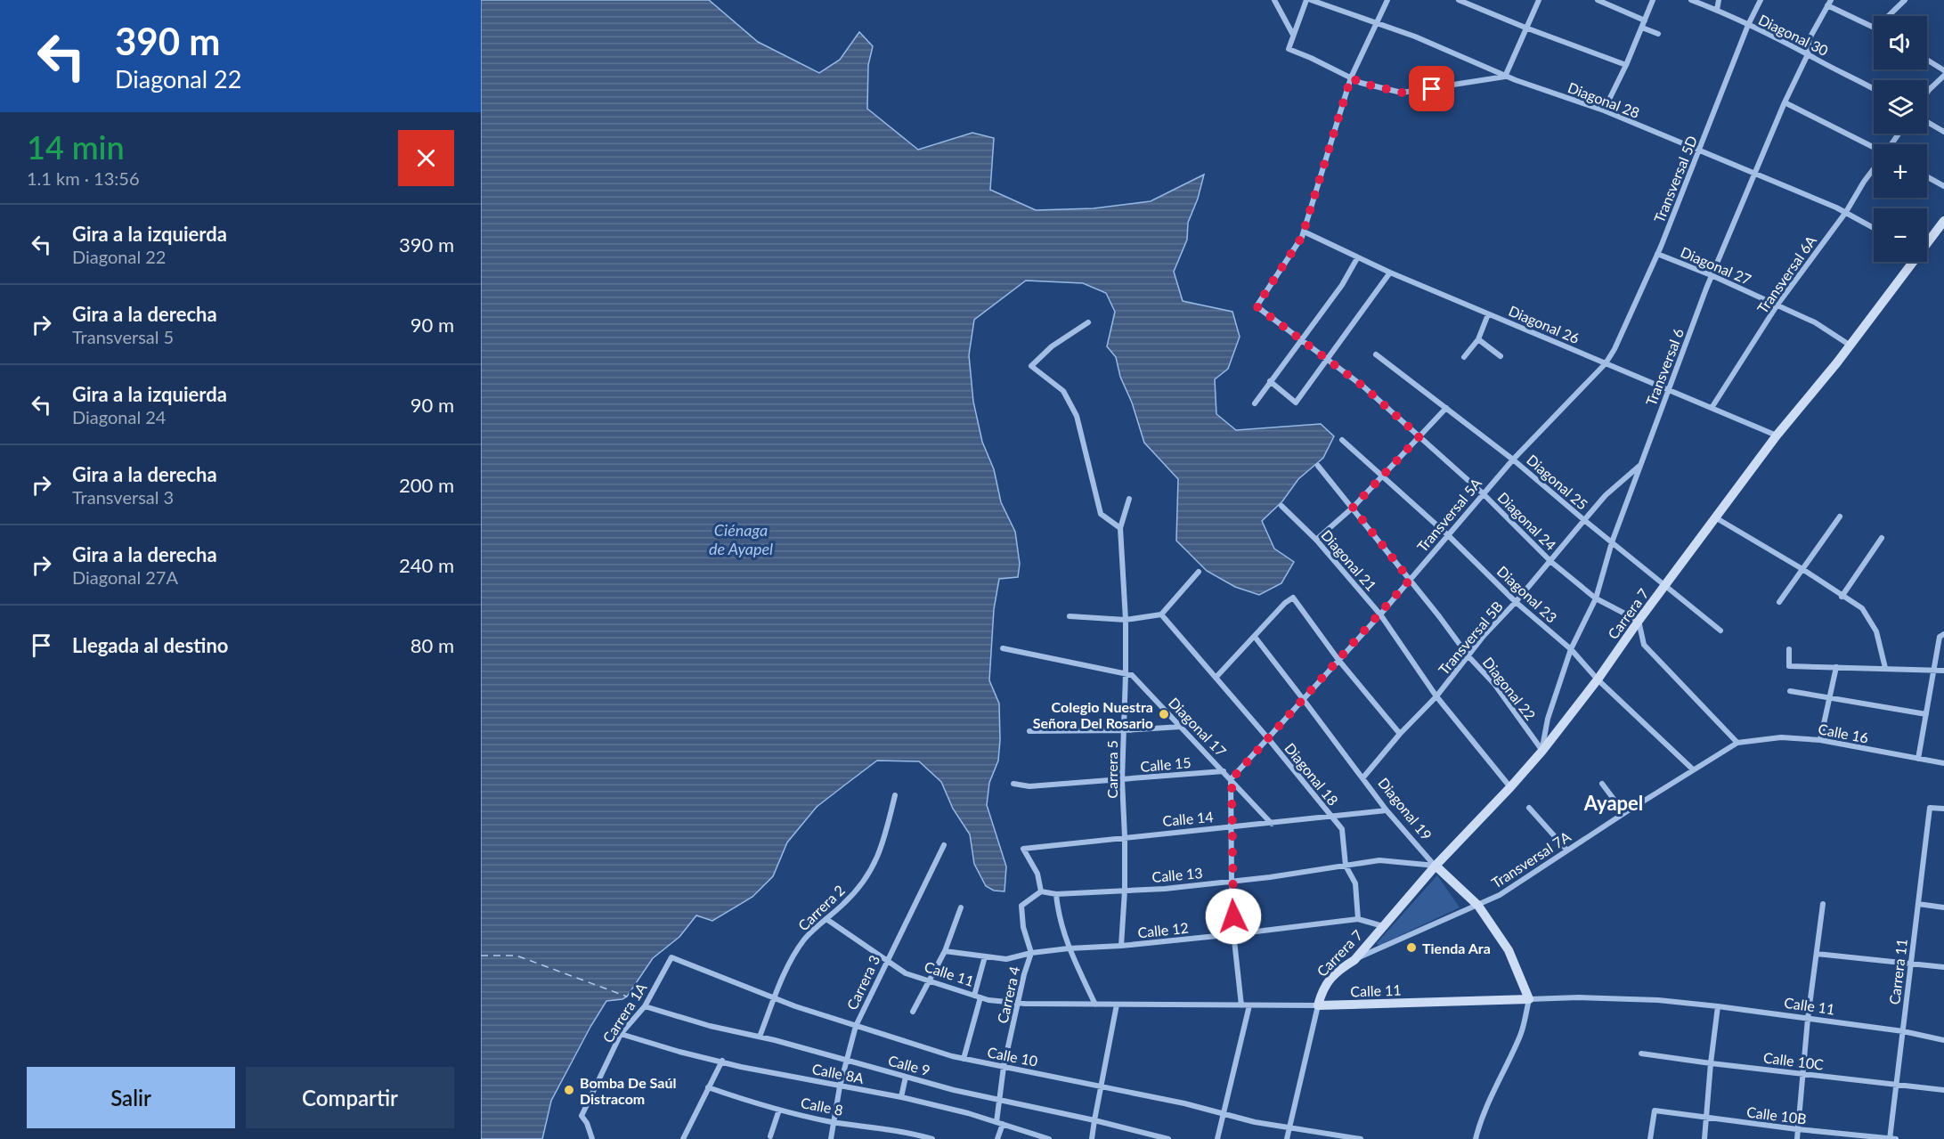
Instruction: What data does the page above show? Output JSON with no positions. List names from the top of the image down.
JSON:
{
  "streets": {
    "main road": ["Carrera 7", "Diagonal 19", "Calle 11"],
    "street": [
      "Diagonal 30",
      "Diagonal 28",
      "Transversal 5D",
      "Diagonal 27",
      "Transversal 6A",
      "Diagonal 26",
      "Transversal 6",
      "Diagonal 25",
      "Transversal 5A",
      "Diagonal 24",
      "Diagonal 21",
      "Diagonal 23",
      "Transversal 5B",
      "Diagonal 22",
      "Diagonal 17",
      "Calle 16",
      "Calle 15",
      "Carrera 5",
      "Diagonal 18",
      "Calle 14",
      "Transversal 7A",
      "Calle 13",
      "Carrera 2",
      "Calle 12",
      "Carrera 11",
      "Carrera 3",
      "Carrera 4",
      "Carrera 1A",
      "Calle 10",
      "Calle 10C",
      "Calle 9",
      "Calle 8A",
      "Calle 8",
      "Calle 10B"
    ]
  },
  "crossings": [
    ["Diagonal 30", "Transversal 5D"],
    ["Diagonal 30", "Transversal 6"],
    ["Diagonal 28", "Transversal 5D"],
    ["Diagonal 28", "Transversal 6A"],
    ["Diagonal 28", "Transversal 6"],
    ["Transversal 5D", "Diagonal 27"],
    ["Transversal 5D", "Diagonal 26"],
    ["Transversal 5D", "Transversal 5A"],
    ["Diagonal 27", "Transversal 6A"],
    ["Diagonal 27", "Transversal 6"],
    ["Diagonal 27", "Carrera 7"],
    ["Transversal 6A", "Diagonal 26"],
    ["Diagonal 26", "Transversal 6"],
    ["Diagonal 26", "Transversal 5A"],
    ["Diagonal 26", "Diagonal 24"],
    ["Diagonal 26", "Carrera 7"],
    ["Transversal 6", "Diagonal 25"],
    ["Transversal 6", "Diagonal 24"],
    ["Transversal 6", "Diagonal 23"],
    ["Transversal 6", "Carrera 7"],
    ["Transversal 6", "Transversal 5B"],
    ["Transversal 6", "Diagonal 22"],
    ["Diagonal 25", "Transversal 5A"],
    ["Diagonal 25", "Carrera 7"],
    ["Diagonal 25", "Transversal 5B"],
    ["Transversal 5A", "Diagonal 24"],
    ["Transversal 5A", "Diagonal 21"],
    ["Transversal 5A", "Diagonal 23"],
    ["Transversal 5A", "Diagonal 22"],
    ["Transversal 5A", "Diagonal 17"],
    ["Transversal 5A", "Diagonal 18"],
    ["Transversal 5A", "Diagonal 19"],
    ["Diagonal 24", "Carrera 7"],
    ["Diagonal 24", "Transversal 5B"],
    ["Diagonal 21", "Carrera 7"],
    ["Diagonal 21", "Transversal 5B"],
    ["Diagonal 23", "Carrera 7"],
    ["Diagonal 23", "Transversal 5B"],
    ["Diagonal 23", "Transversal 7A"],
    ["Carrera 7", "Diagonal 22"],
    ["Carrera 7", "Diagonal 19"],
    ["Carrera 7", "Transversal 7A"],
    ["Carrera 7", "Calle 13"],
    ["Carrera 7", "Calle 12"],
    ["Carrera 7", "Calle 11"],
    ["Transversal 5B", "Diagonal 22"],
    ["Transversal 5B", "Diagonal 19"],
    ["Diagonal 17", "Calle 15"],
    ["Diagonal 17", "Carrera 5"],
    ["Diagonal 17", "Calle 14"],
    ["Calle 16", "Transversal 7A"],
    ["Calle 15", "Carrera 5"],
    ["Carrera 5", "Calle 14"],
    ["Carrera 5", "Calle 13"],
    ["Carrera 5", "Calle 12"],
    ["Diagonal 18", "Calle 14"],
    ["Diagonal 18", "Calle 13"],
    ["Diagonal 18", "Calle 12"],
    ["Diagonal 19", "Calle 14"],
    ["Diagonal 19", "Transversal 7A"],
    ["Diagonal 19", "Calle 13"],
    ["Diagonal 19", "Calle 11"],
    ["Calle 14", "Calle 13"],
    ["Calle 14", "Carrera 4"],
    ["Calle 13", "Carrera 4"],
    ["Carrera 2", "Calle 11"],
    ["Carrera 2", "Calle 10"],
    ["Carrera 2", "Calle 9"],
    ["Calle 12", "Carrera 4"],
    ["Carrera 11", "Calle 11"],
    ["Carrera 11", "Calle 10C"],
    ["Carrera 11", "Calle 10B"],
    ["Calle 11", "Carrera 3"],
    ["Calle 11", "Carrera 4"],
    ["Carrera 3", "Calle 10"],
    ["Carrera 3", "Calle 9"],
    ["Carrera 3", "Calle 8A"],
    ["Carrera 3", "Calle 8"],
    ["Carrera 4", "Calle 10"],
    ["Carrera 4", "Calle 9"],
    ["Carrera 4", "Calle 8A"],
    ["Carrera 1A", "Calle 10"],
    ["Carrera 1A", "Calle 9"],
    ["Carrera 1A", "Calle 8A"]
  ],
  "districts": ["Ayapel"],
  "water": ["Ciénaga de Ayapel"],
  "places": ["Colegio Nuestra Señora Del Rosario", "Tienda Ara", "Bomba De Saúl Distracom"],
  "page": {
    "turn": ["390 m", "Diagonal 22"],
    "map_buttons": ["+", "−"],
    "heading": ["14 min", "1.1 km · 13:56"],
    "list": [
      {
        "name": "Gira a la izquierda",
        "note": "Diagonal 22",
        "value": "390 m"
      },
      {
        "name": "Gira a la derecha",
        "note": "Transversal 5",
        "value": "90 m"
      },
      {
        "name": "Gira a la izquierda",
        "note": "Diagonal 24",
        "value": "90 m"
      },
      {
        "name": "Gira a la derecha",
        "note": "Transversal 3",
        "value": "200 m"
      },
      {
        "name": "Gira a la derecha",
        "note": "Diagonal 27A",
        "value": "240 m"
      },
      {
        "name": "Llegada al destino",
        "value": "80 m"
      }
    ],
    "buttons": ["Salir", "Compartir"]
  }
}
